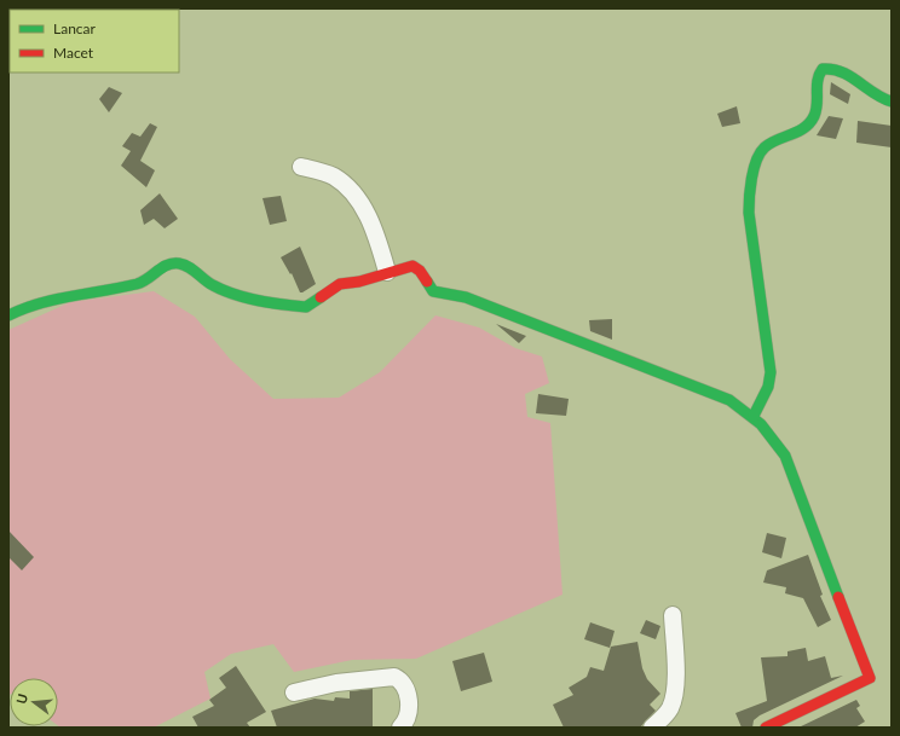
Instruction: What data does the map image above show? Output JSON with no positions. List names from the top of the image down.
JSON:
{
  "legend": ["Lancar", "Macet"],
  "north": "left"
}
